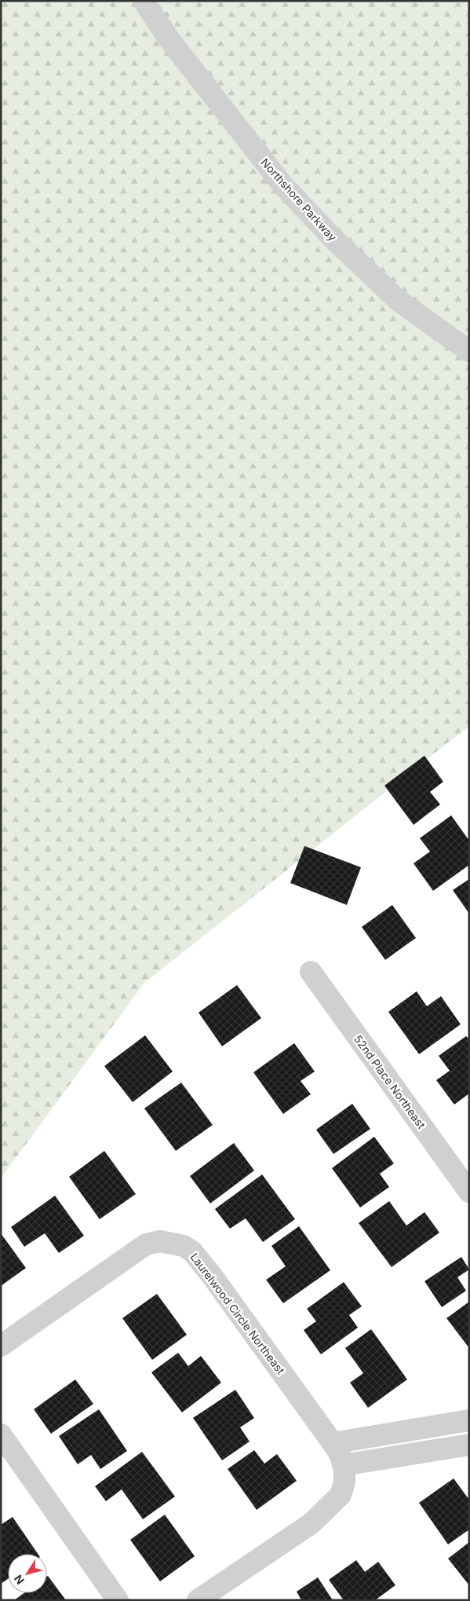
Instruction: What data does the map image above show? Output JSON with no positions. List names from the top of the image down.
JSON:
{
  "streets": {
    "street": ["Northshore Parkway", "52nd Place Northeast", "Laurelwood Circle Northeast"]
  },
  "north": "bottom left"
}
